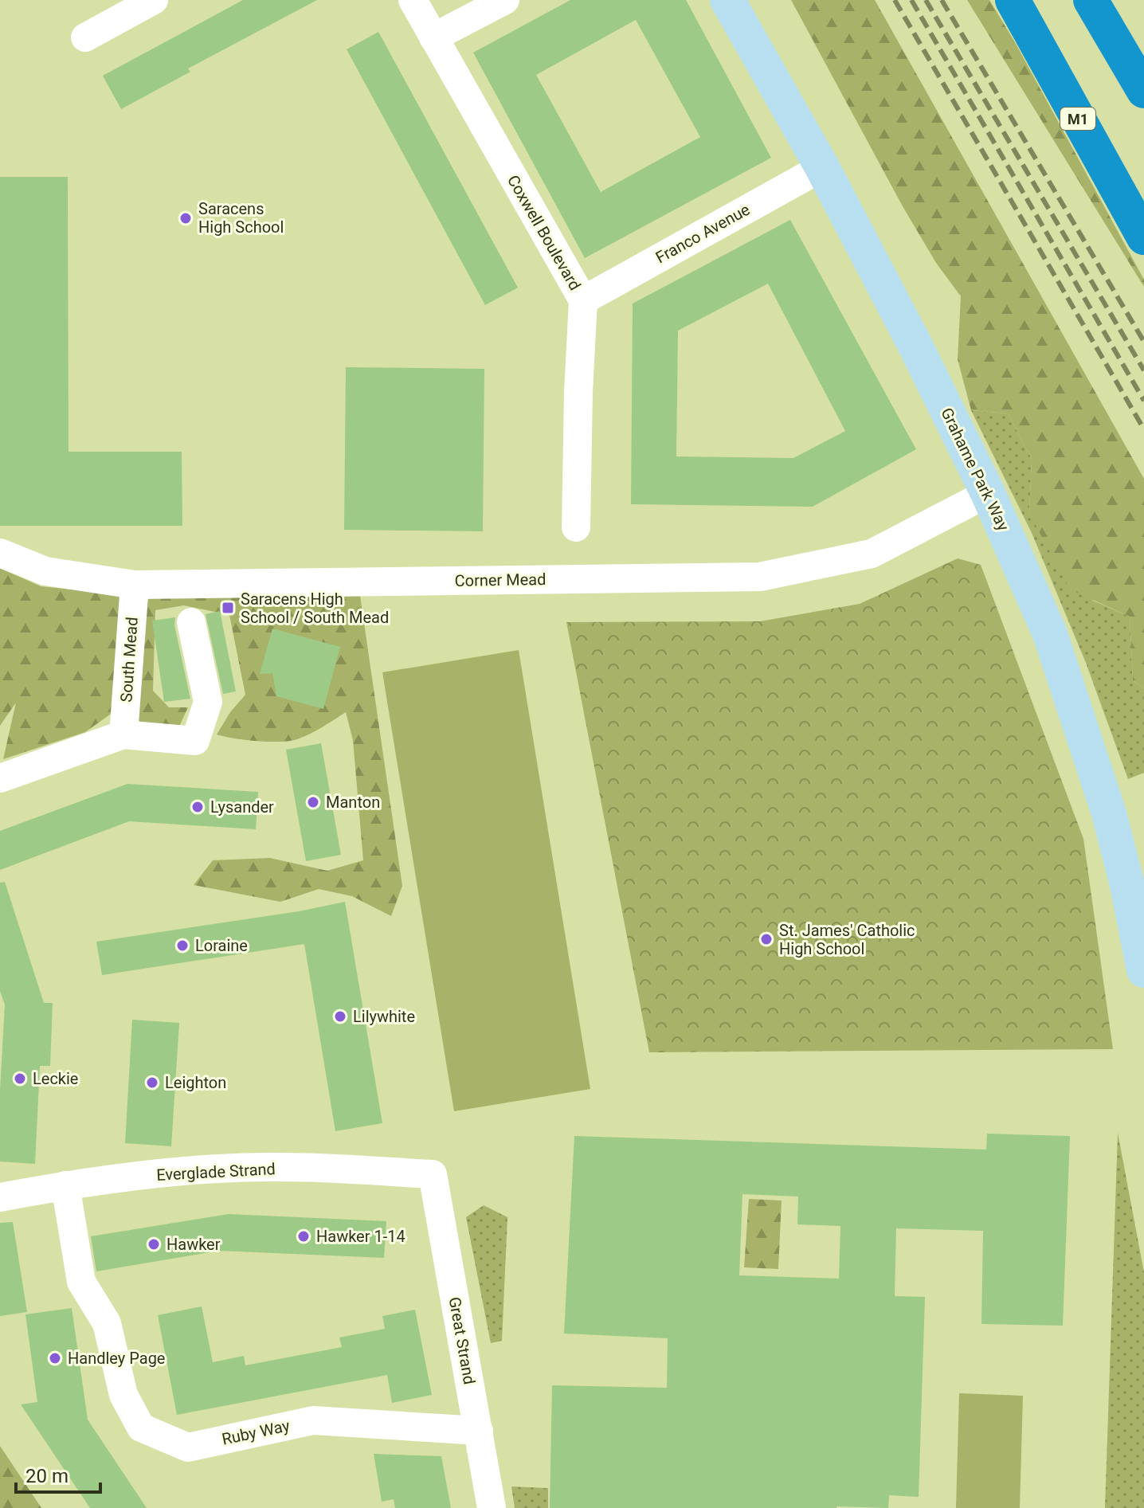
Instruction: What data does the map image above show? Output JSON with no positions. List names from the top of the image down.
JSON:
{
  "streets": {
    "highway": ["M1"],
    "street": [
      "Coxwell Boulevard",
      "Franco Avenue",
      "Grahame Park Way",
      "Corner Mead",
      "South Mead",
      "Everglade Strand",
      "Great Strand",
      "Ruby Way"
    ]
  },
  "crossings": [
    ["Coxwell Boulevard", "Franco Avenue"],
    ["Franco Avenue", "Grahame Park Way"],
    ["Grahame Park Way", "Corner Mead"],
    ["Corner Mead", "South Mead"],
    ["Everglade Strand", "Great Strand"],
    ["Everglade Strand", "Ruby Way"],
    ["Great Strand", "Ruby Way"]
  ],
  "places": {
    "other": [
      "Saracens High School",
      "Manton",
      "Lysander",
      "St. James' Catholic High School",
      "Loraine",
      "Lilywhite",
      "Leckie",
      "Leighton",
      "Hawker 1-14",
      "Hawker",
      "Handley Page"
    ],
    "transit": ["Saracens High School / South Mead"]
  },
  "scale_bar": "20 m"
}
